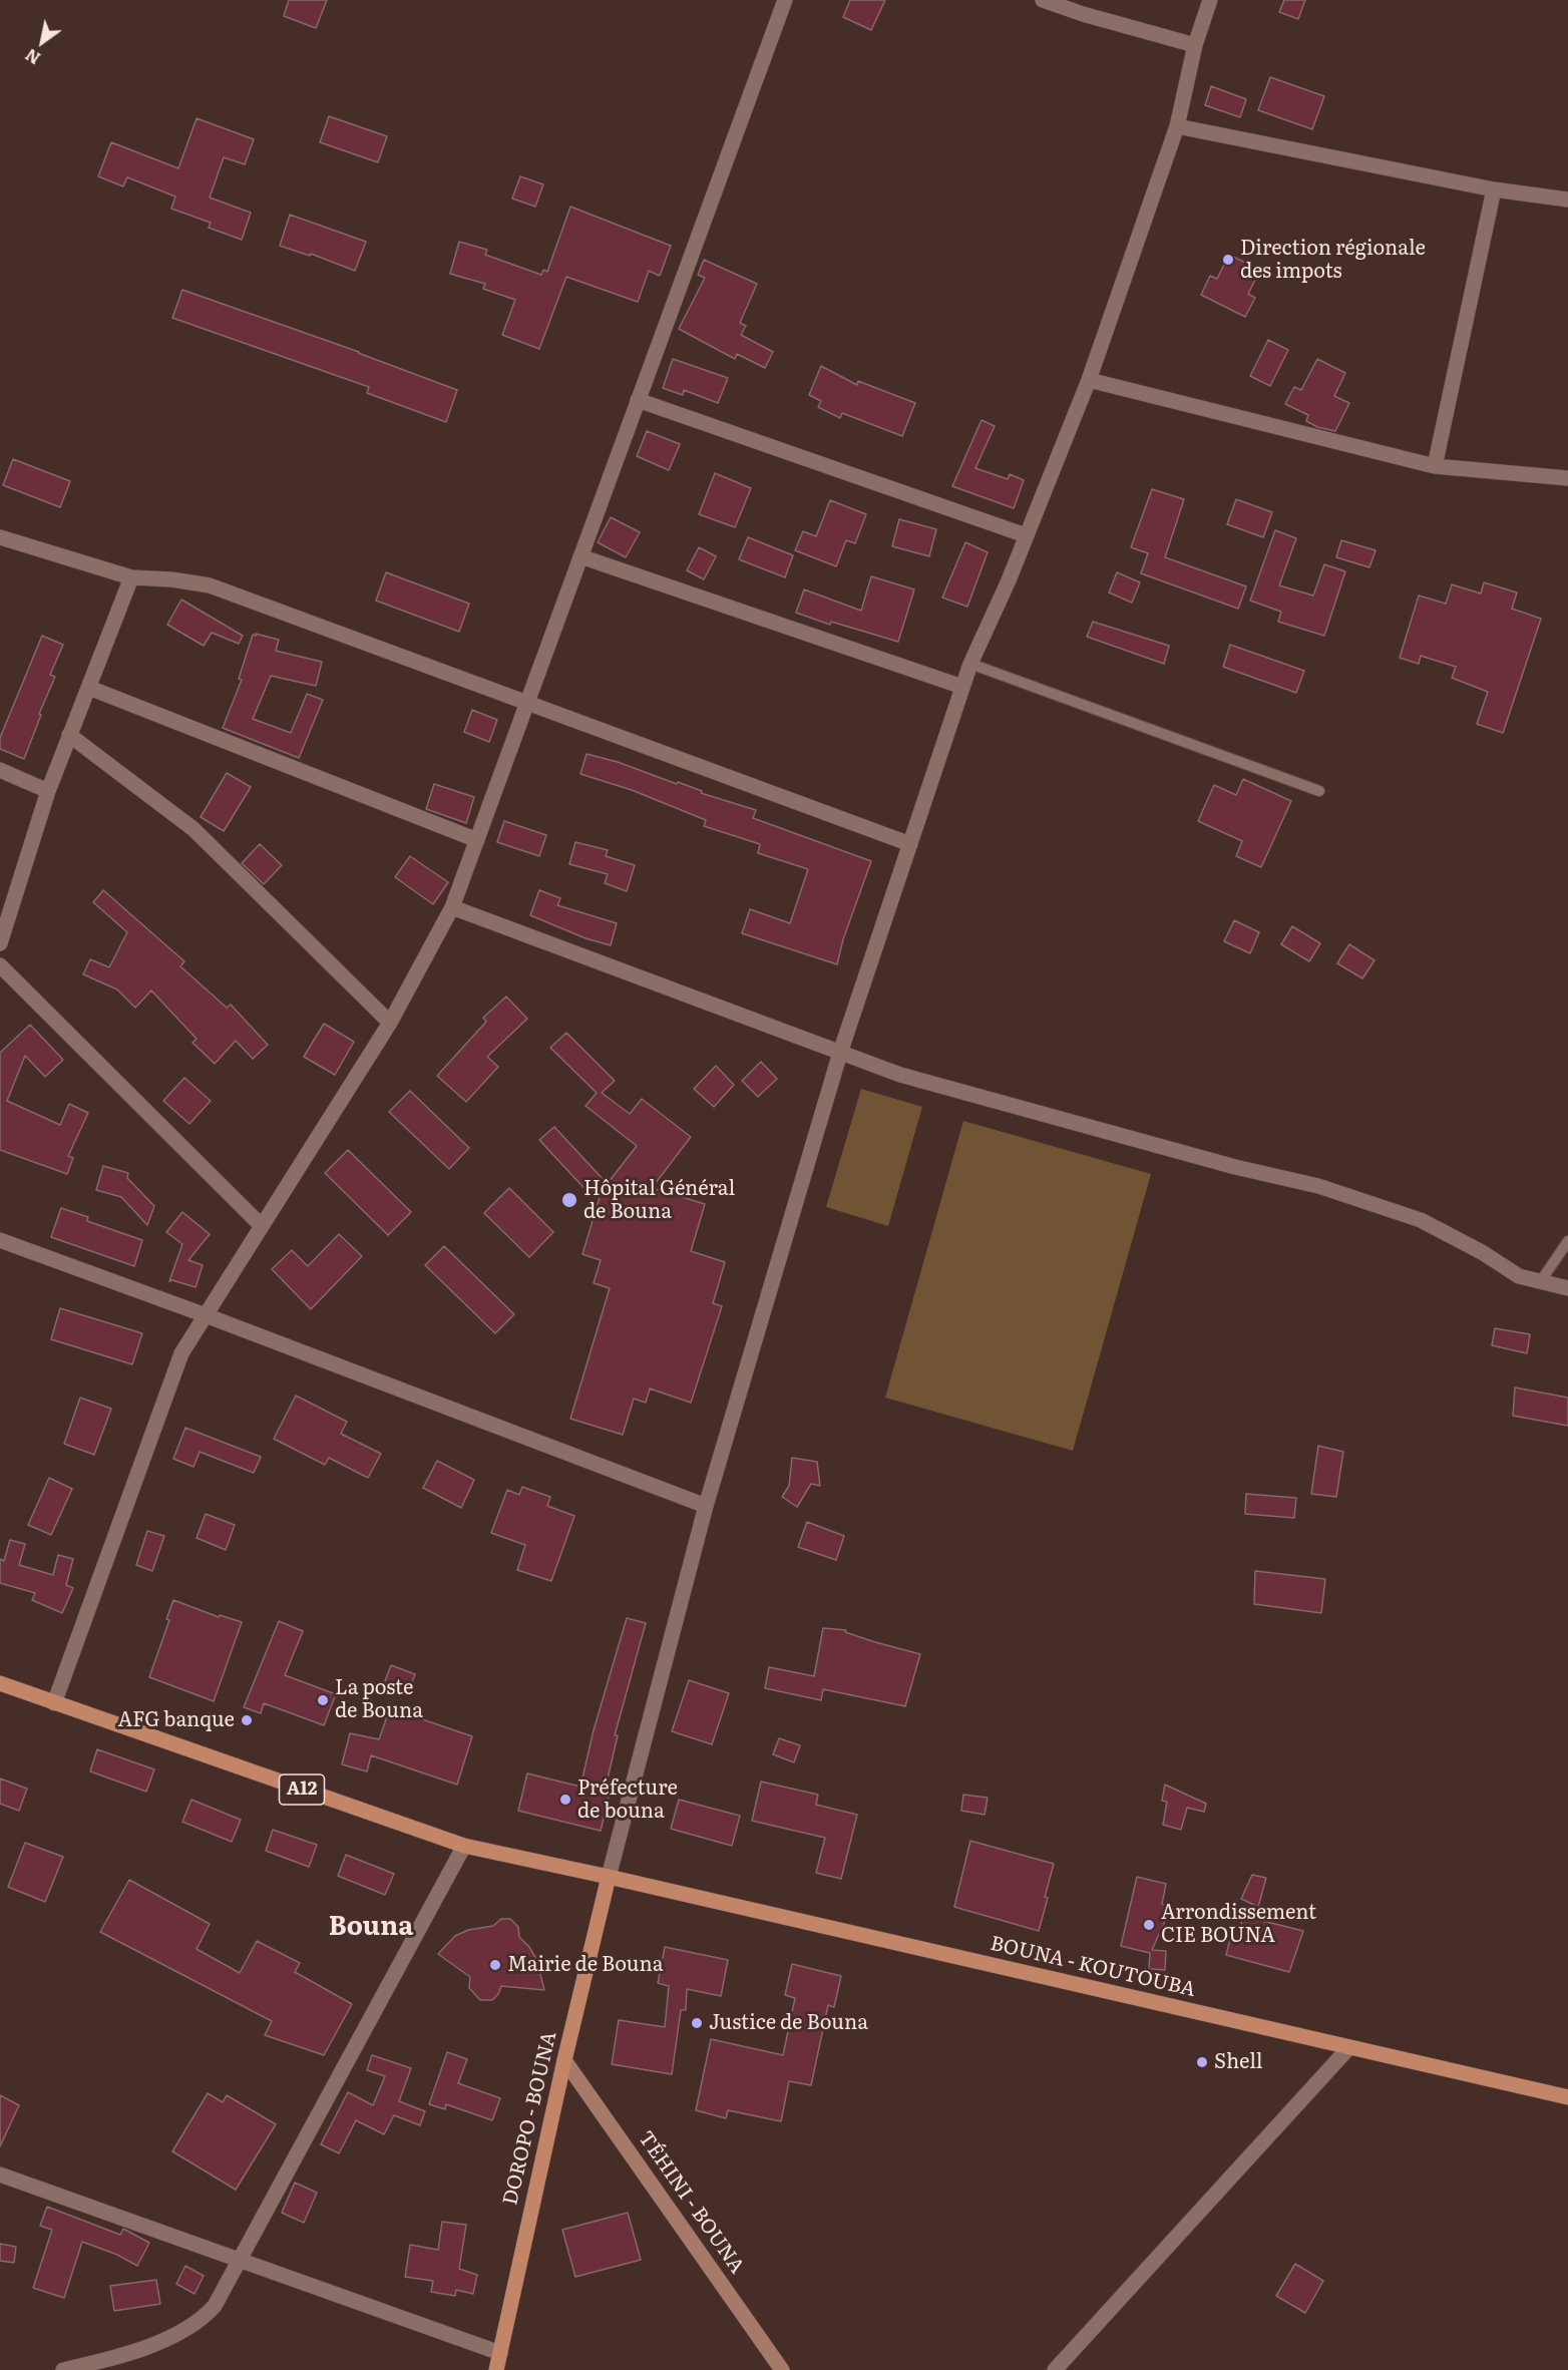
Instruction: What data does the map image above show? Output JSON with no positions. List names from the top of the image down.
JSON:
{
  "streets": {
    "main road": ["A12", "BOUNA - KOUTOUBA", "DOROPO - BOUNA"],
    "street": ["TÉHINI - BOUNA"]
  },
  "crossings": [
    ["A12", "BOUNA - KOUTOUBA"],
    ["A12", "DOROPO - BOUNA"],
    ["BOUNA - KOUTOUBA", "DOROPO - BOUNA"],
    ["DOROPO - BOUNA", "TÉHINI - BOUNA"]
  ],
  "districts": ["Bouna"],
  "places": [
    "Direction régionale des impots",
    "Hôpital Général de Bouna",
    "La poste de Bouna",
    "AFG banque",
    "Préfecture de bouna",
    "Arrondissement CIE BOUNA",
    "Mairie de Bouna",
    "Justice de Bouna",
    "Shell"
  ],
  "north": "bottom left"
}
